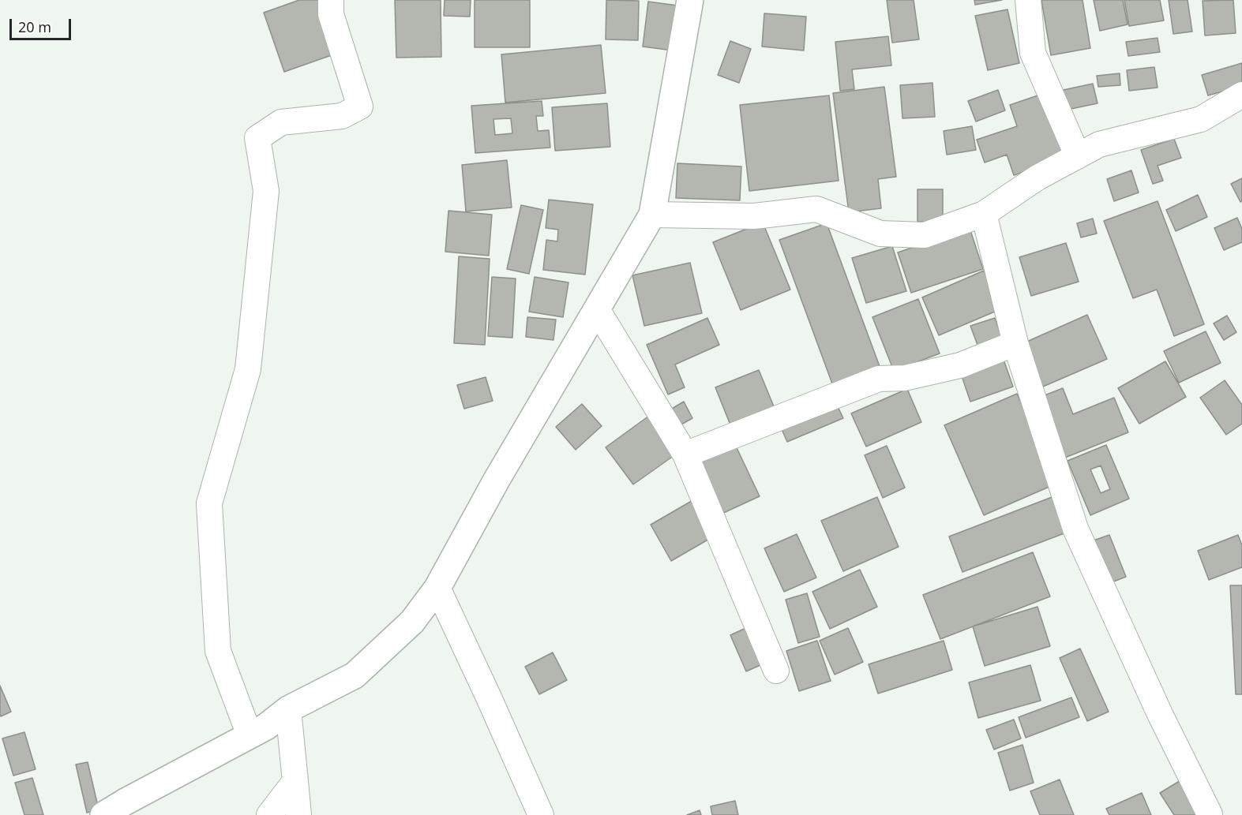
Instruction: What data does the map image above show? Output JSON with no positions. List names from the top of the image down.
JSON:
{
  "scale_bar": "20 m"
}
